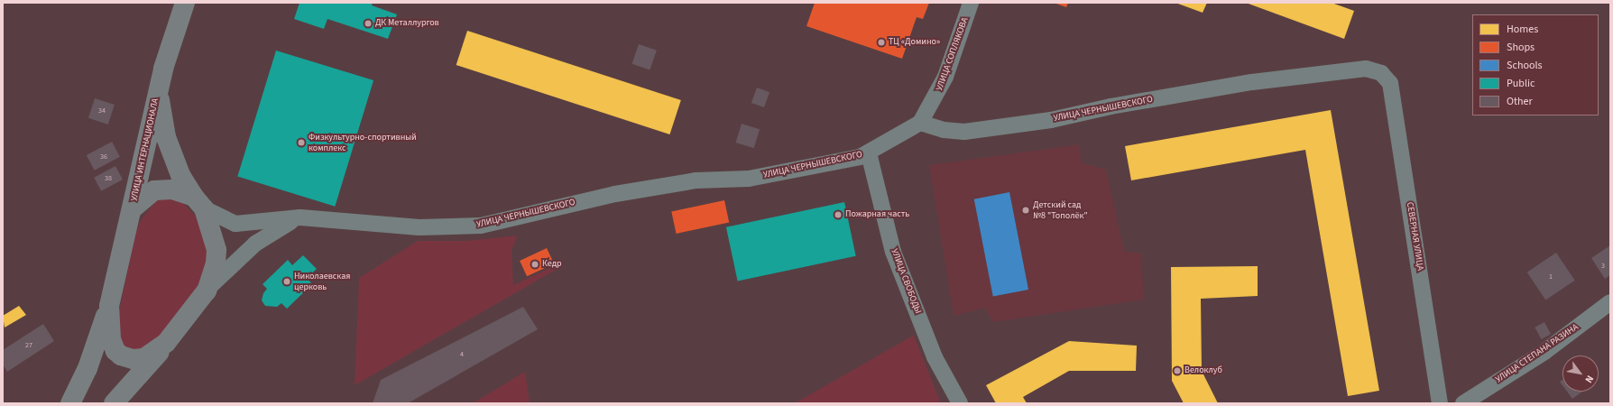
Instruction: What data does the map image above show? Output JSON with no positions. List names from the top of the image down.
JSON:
{
  "streets": {
    "main road": ["УЛИЦА ИНТЕРНАЦИОНАЛА"],
    "street": [
      "УЛИЦА СОПЛЯКОВА",
      "УЛИЦА ЧЕРНЫШЕВСКОГО",
      "СЕВЕРНАЯ УЛИЦА",
      "УЛИЦА СВОБОДЫ",
      "УЛИЦА СТЕПАНА РАЗИНА"
    ]
  },
  "crossings": [
    ["УЛИЦА СОПЛЯКОВА", "УЛИЦА ЧЕРНЫШЕВСКОГО"],
    ["УЛИЦА ЧЕРНЫШЕВСКОГО", "УЛИЦА ИНТЕРНАЦИОНАЛА"],
    ["УЛИЦА ЧЕРНЫШЕВСКОГО", "СЕВЕРНАЯ УЛИЦА"],
    ["УЛИЦА ЧЕРНЫШЕВСКОГО", "УЛИЦА СВОБОДЫ"]
  ],
  "places": [
    "ДК Металлургов",
    "ТЦ «Домино»",
    "Физкультурно-спортивный комплекс",
    "Детский сад №8 \"Тополёк\"",
    "Пожарная часть",
    "Кедр",
    "Николаевская церковь",
    "Велоклуб"
  ],
  "house_numbers": [
    "34",
    "36",
    "38",
    "3",
    "1",
    "27",
    "4"
  ],
  "legend": [
    "Homes",
    "Shops",
    "Schools",
    "Public",
    "Other"
  ],
  "north": "bottom right"
}
